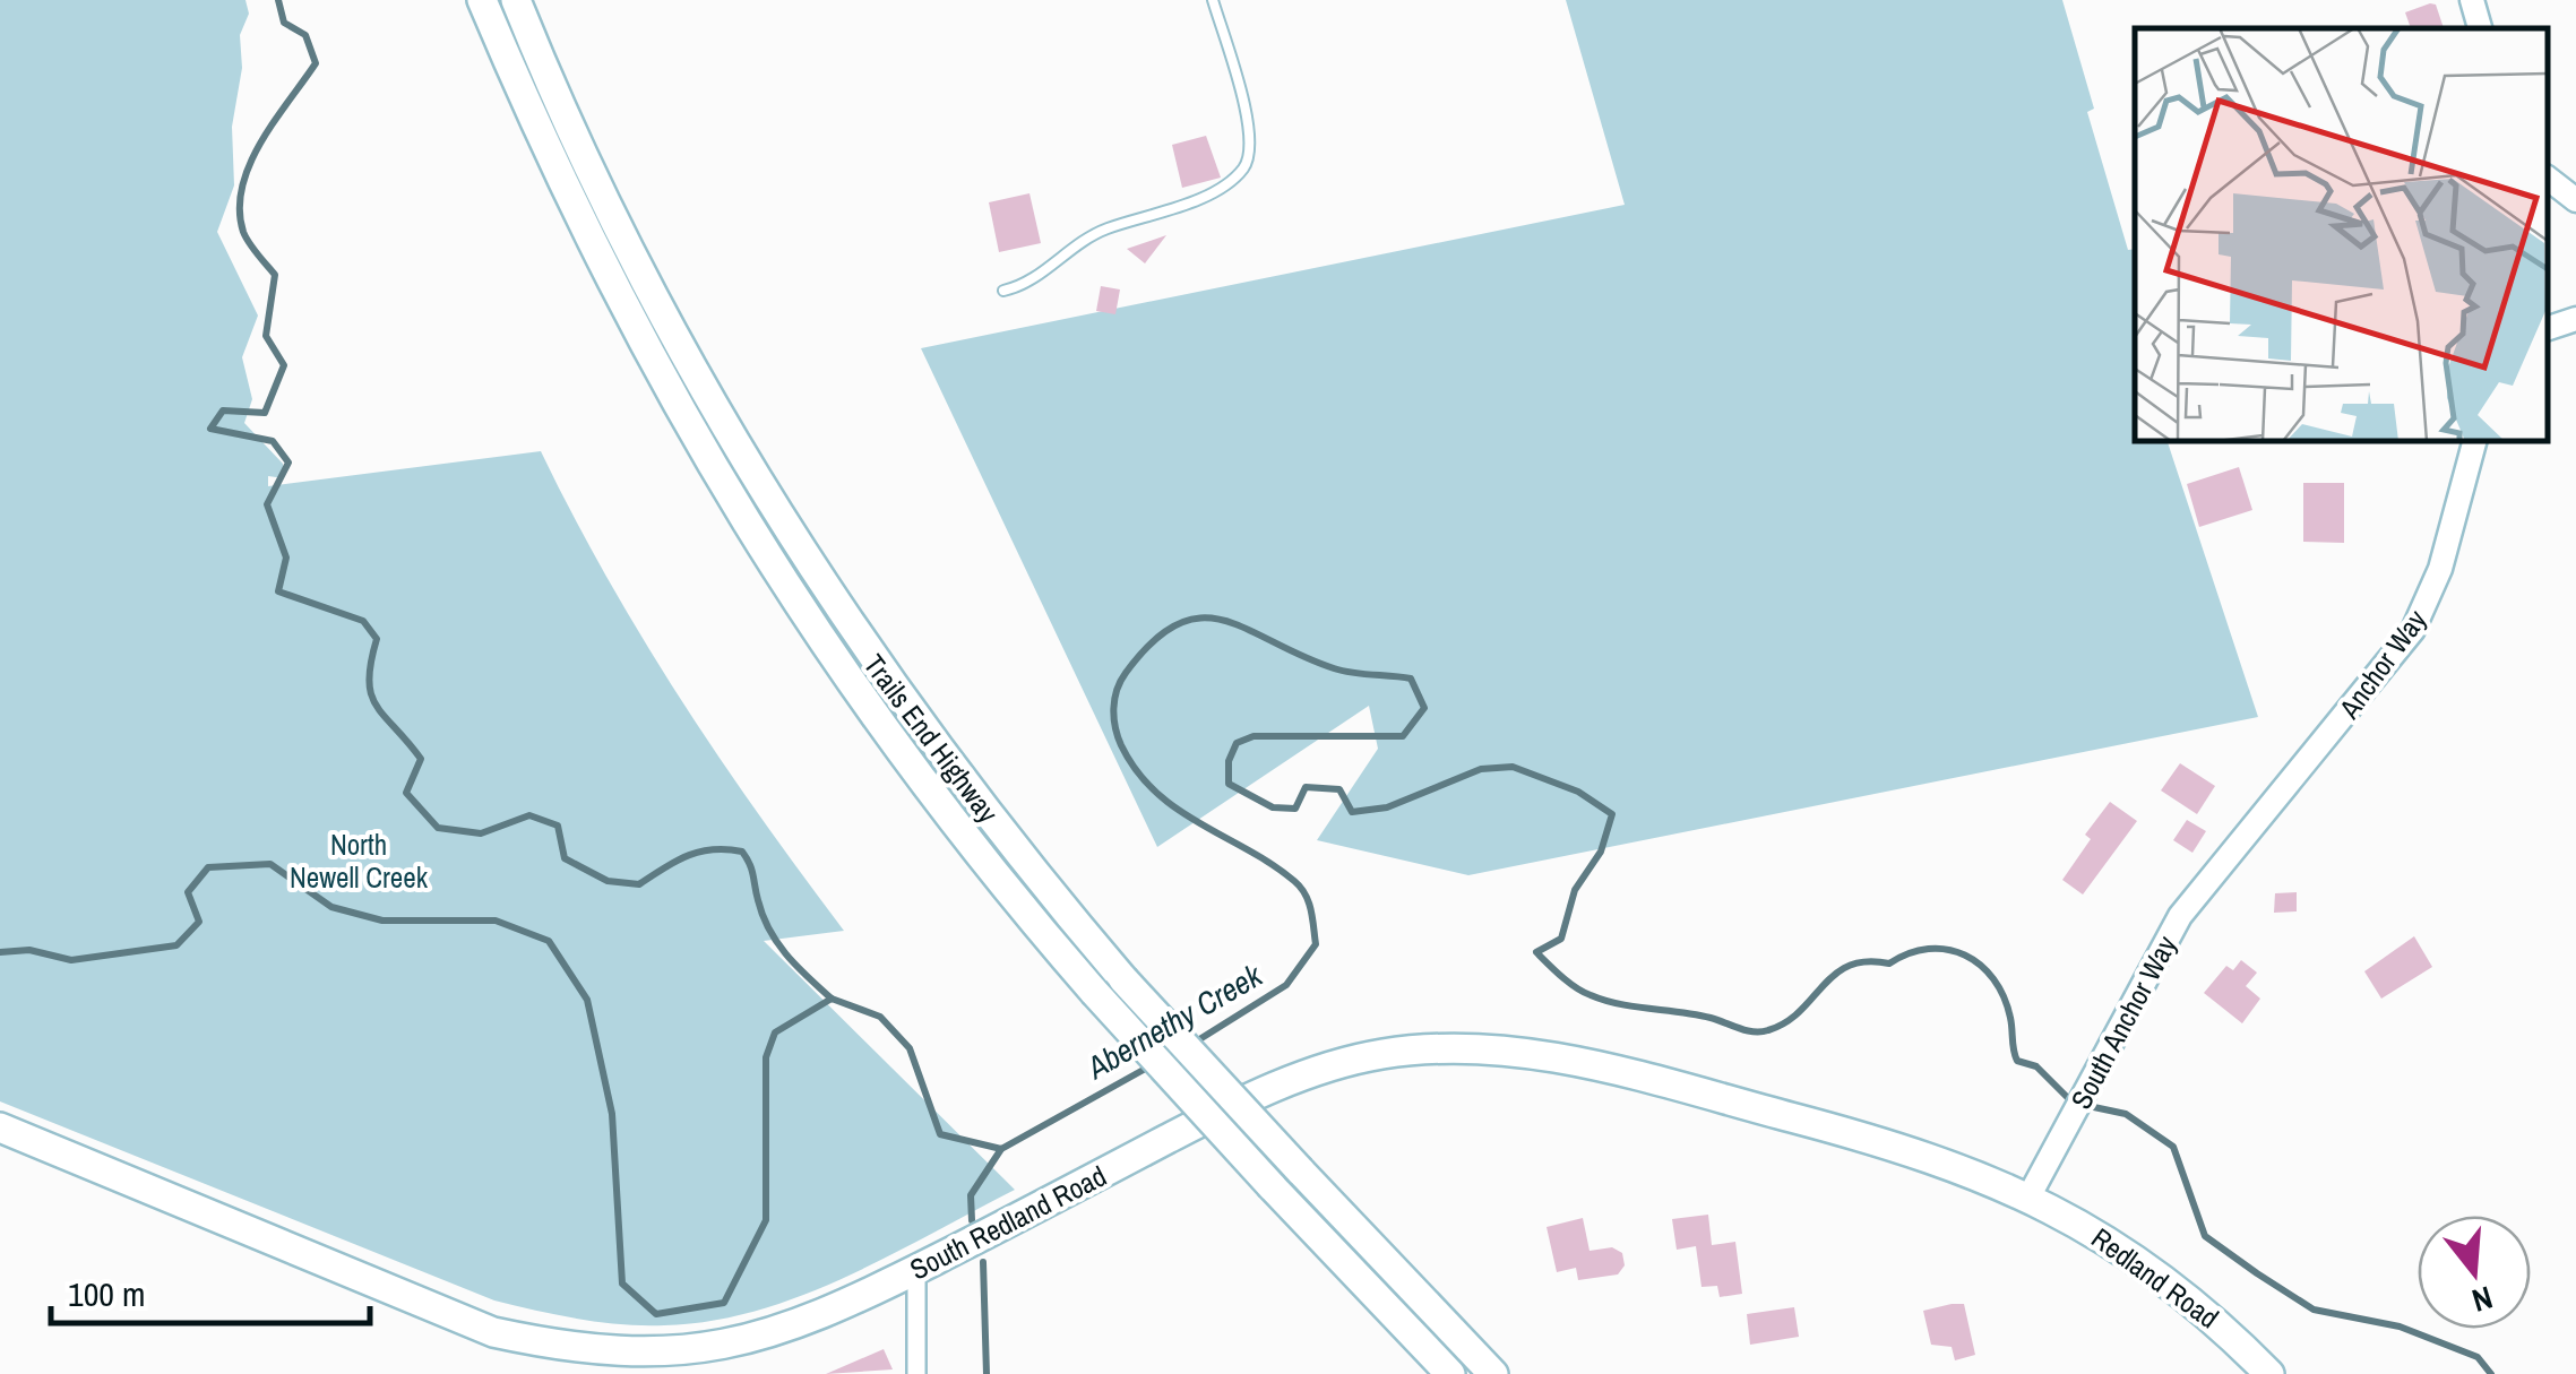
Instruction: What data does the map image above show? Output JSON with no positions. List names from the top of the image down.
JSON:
{
  "streets": {
    "main road": ["Trails End Highway", "South Redland Road", "Redland Road"],
    "street": ["Anchor Way", "South Anchor Way"]
  },
  "crossings": [
    ["Anchor Way", "South Anchor Way"],
    ["South Anchor Way", "South Redland Road"],
    ["South Anchor Way", "Redland Road"],
    ["South Redland Road", "Redland Road"]
  ],
  "water": ["Abernethy Creek"],
  "parks": ["North Newell Creek"],
  "scale_bar": "100 m",
  "north": "bottom"
}
